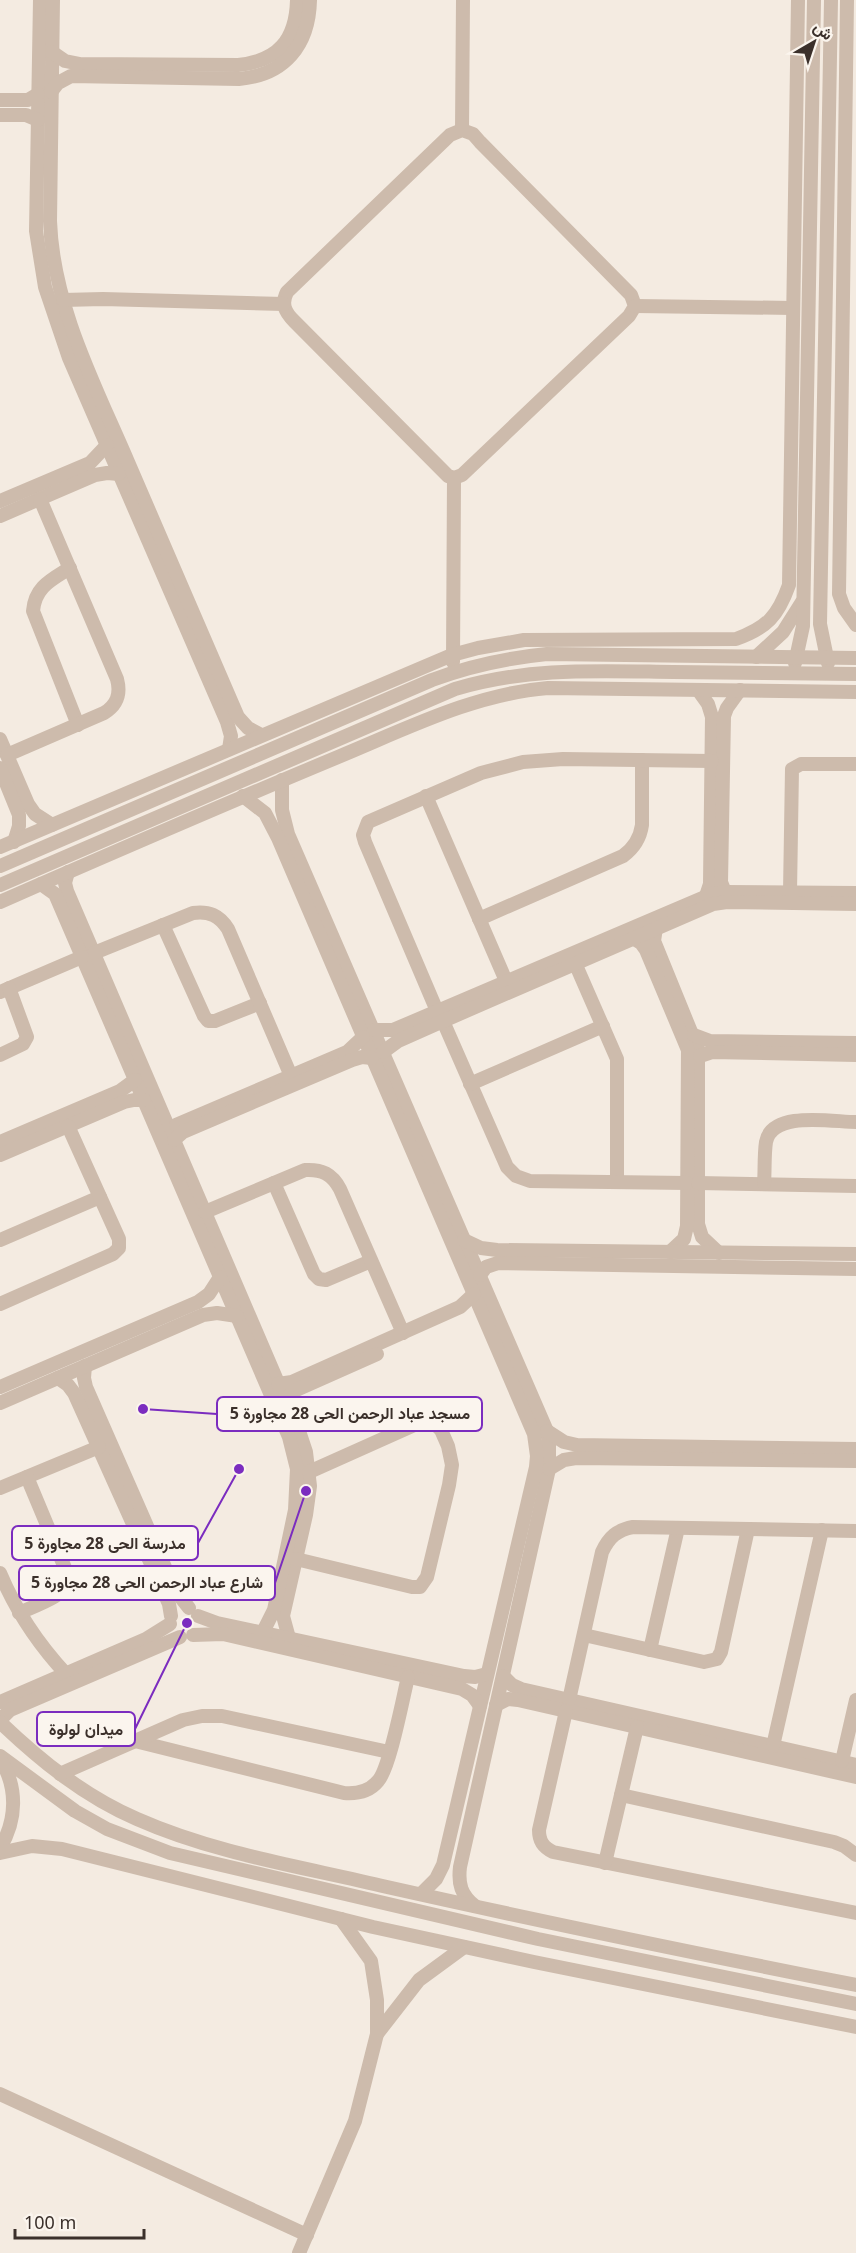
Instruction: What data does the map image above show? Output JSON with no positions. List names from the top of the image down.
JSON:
{
  "places": [
    "مسجد عباد الرحمن الحى 28 مجاورة 5",
    "مدرسة الحى 28 مجاورة 5",
    "شارع عباد الرحمن الحى 28 مجاورة 5",
    "ميدان لولوة"
  ],
  "scale_bar": "100 m",
  "north": "top right"
}
